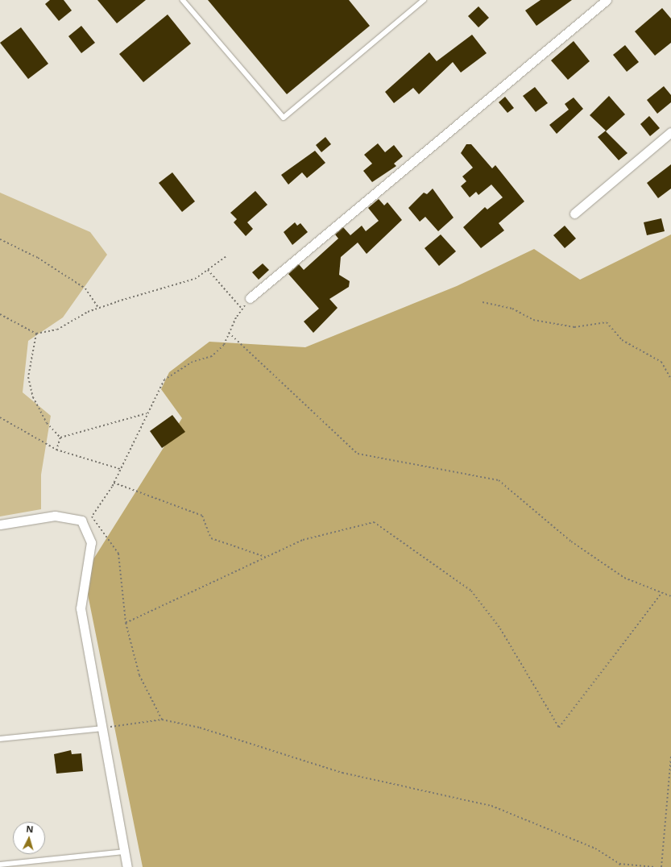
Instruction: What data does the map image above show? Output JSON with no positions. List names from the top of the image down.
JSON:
{
  "north": "top"
}
